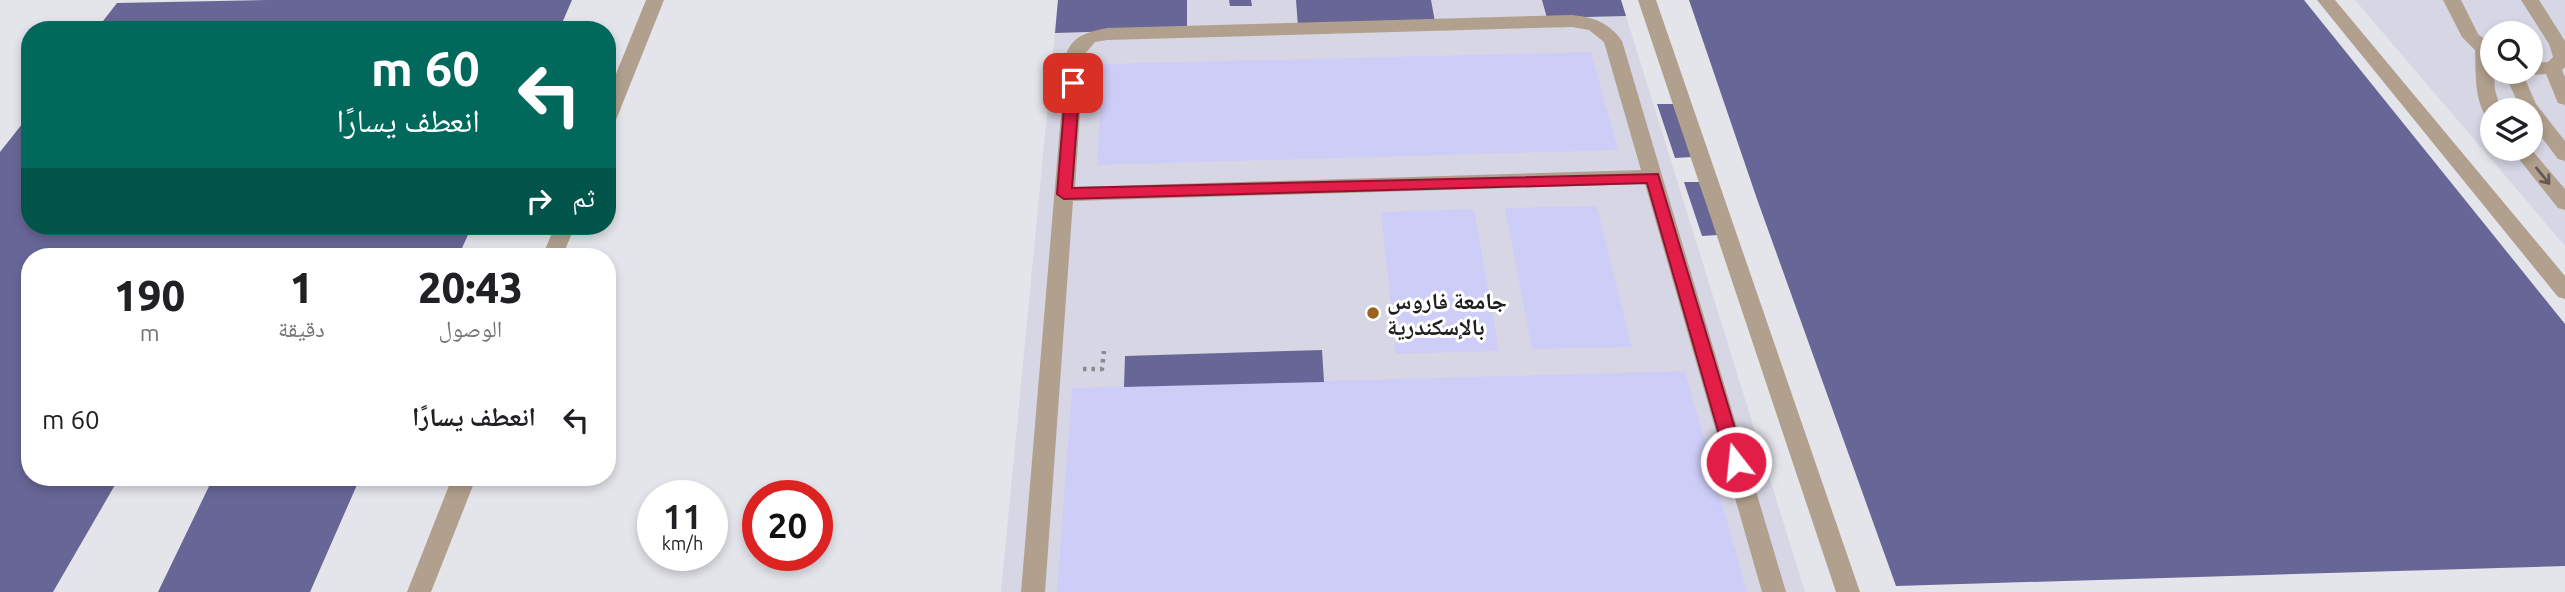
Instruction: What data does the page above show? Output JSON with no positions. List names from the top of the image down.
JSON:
{
  "places": ["جامعة فاروس بالإسكندرية"],
  "page": {
    "turn": ["60 m", "انعطف يسارًا"],
    "then": "ثم",
    "eta": [
      "20:43",
      "الوصول",
      "1",
      "دقيقة",
      "190",
      "m"
    ],
    "list": [
      {
        "name": "انعطف يسارًا",
        "value": "60 m"
      }
    ],
    "speed": "11 km/h",
    "limit": "20"
  }
}
